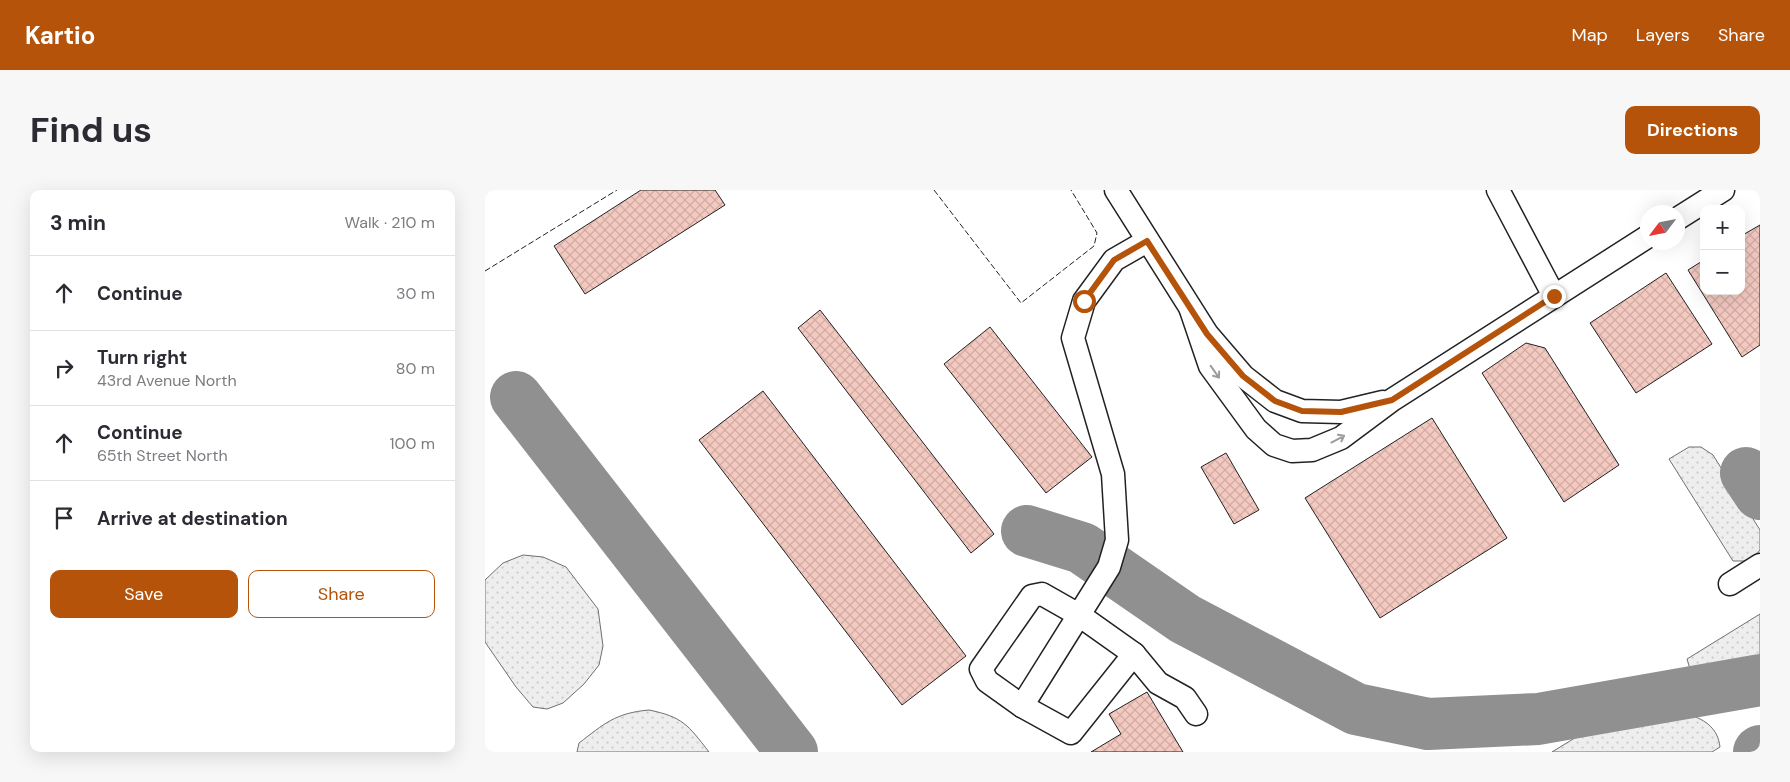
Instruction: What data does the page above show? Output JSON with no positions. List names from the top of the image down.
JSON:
{
  "north": "bottom left",
  "page": {
    "header": "Kartio",
    "nav": ["Map", "Layers", "Share"],
    "buttons": [
      "Directions",
      ["Save", "Share"]
    ],
    "title": "Find us",
    "heading": ["3 min", "Walk · 210 m"],
    "map_buttons": ["+", "−"],
    "list": [
      ["Continue", "30 m"],
      ["Turn right", "43rd Avenue North", "80 m"],
      ["Continue", "65th Street North", "100 m"],
      "Arrive at destination"
    ]
  }
}
